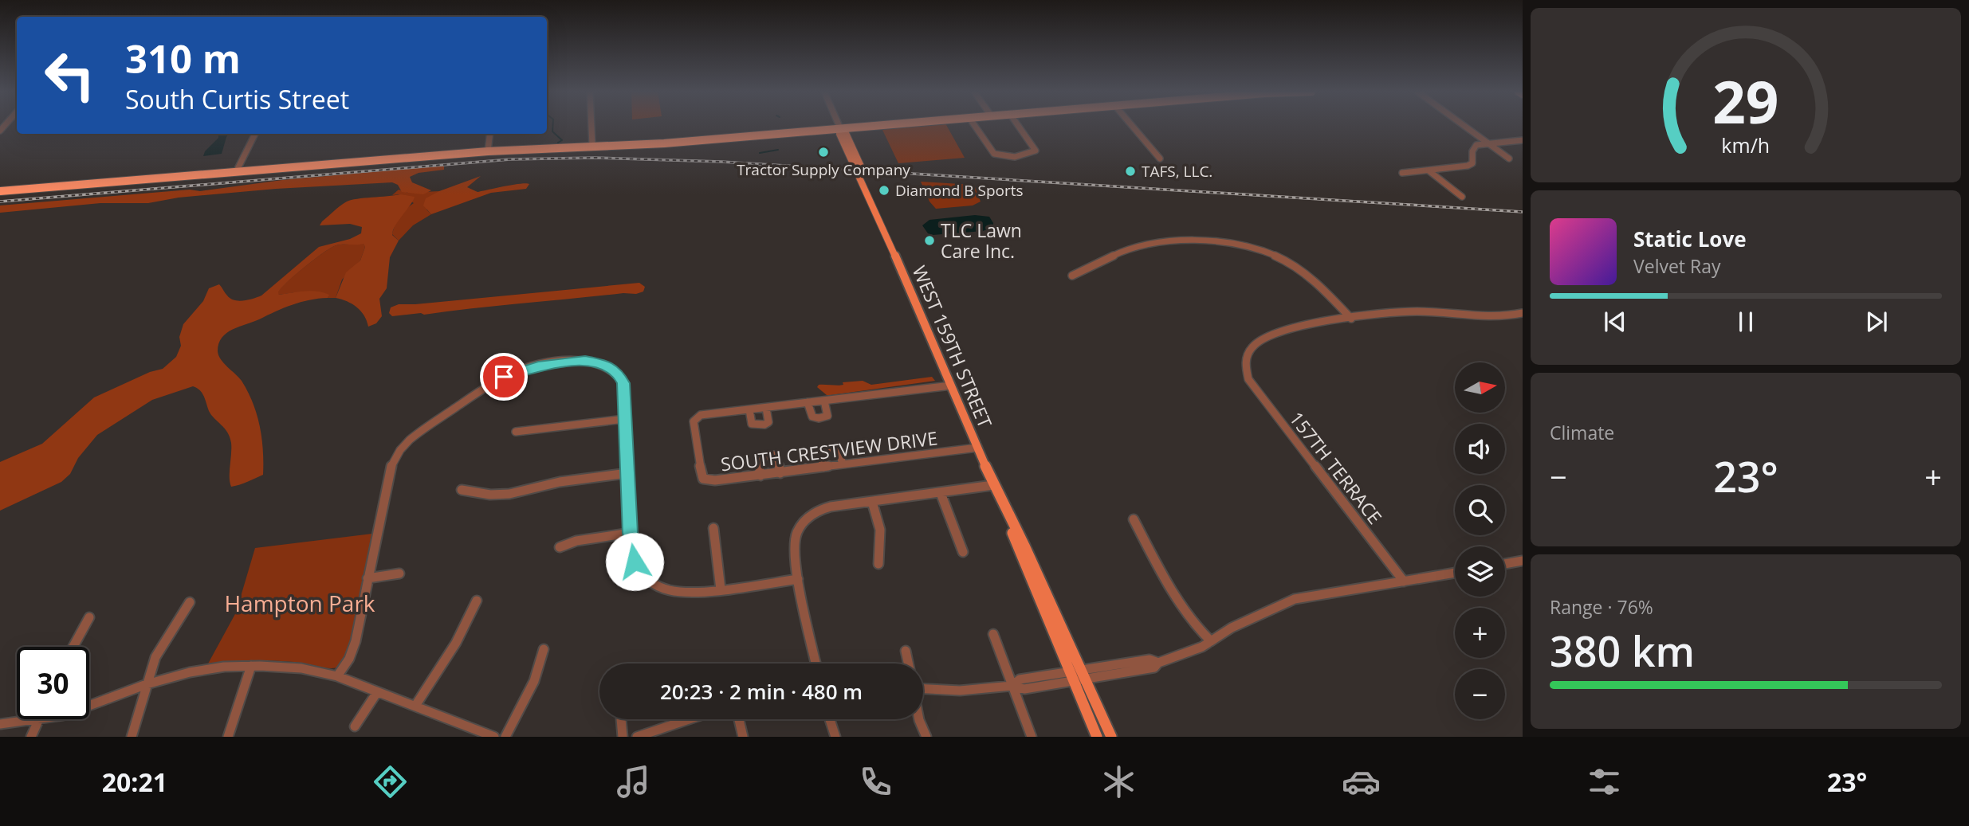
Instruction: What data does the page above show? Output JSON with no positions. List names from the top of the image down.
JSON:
{
  "streets": {
    "main road": ["WEST 159TH STREET"],
    "street": ["SOUTH CRESTVIEW DRIVE", "157TH TERRACE"]
  },
  "crossings": [
    ["WEST 159TH STREET", "SOUTH CRESTVIEW DRIVE"]
  ],
  "parks": ["Hampton Park"],
  "places": [
    "Tractor Supply Company",
    "TAFS, LLC.",
    "Diamond B Sports",
    "TLC Lawn Care Inc."
  ],
  "north": "right",
  "page": {
    "turn": ["310 m", "South Curtis Street"],
    "song": ["Static Love", "Velvet Ray"],
    "map_buttons": ["+", "−"],
    "tile": [
      "Climate",
      ["Range · 76%", "380 km"]
    ],
    "heat": ["−", "23°", "+"],
    "limit": "30",
    "trip": "20:23 · 2 min · 480 m",
    "tabs": ["20:21", "23°"],
    "gauge": ["29", "km/h"]
  }
}
